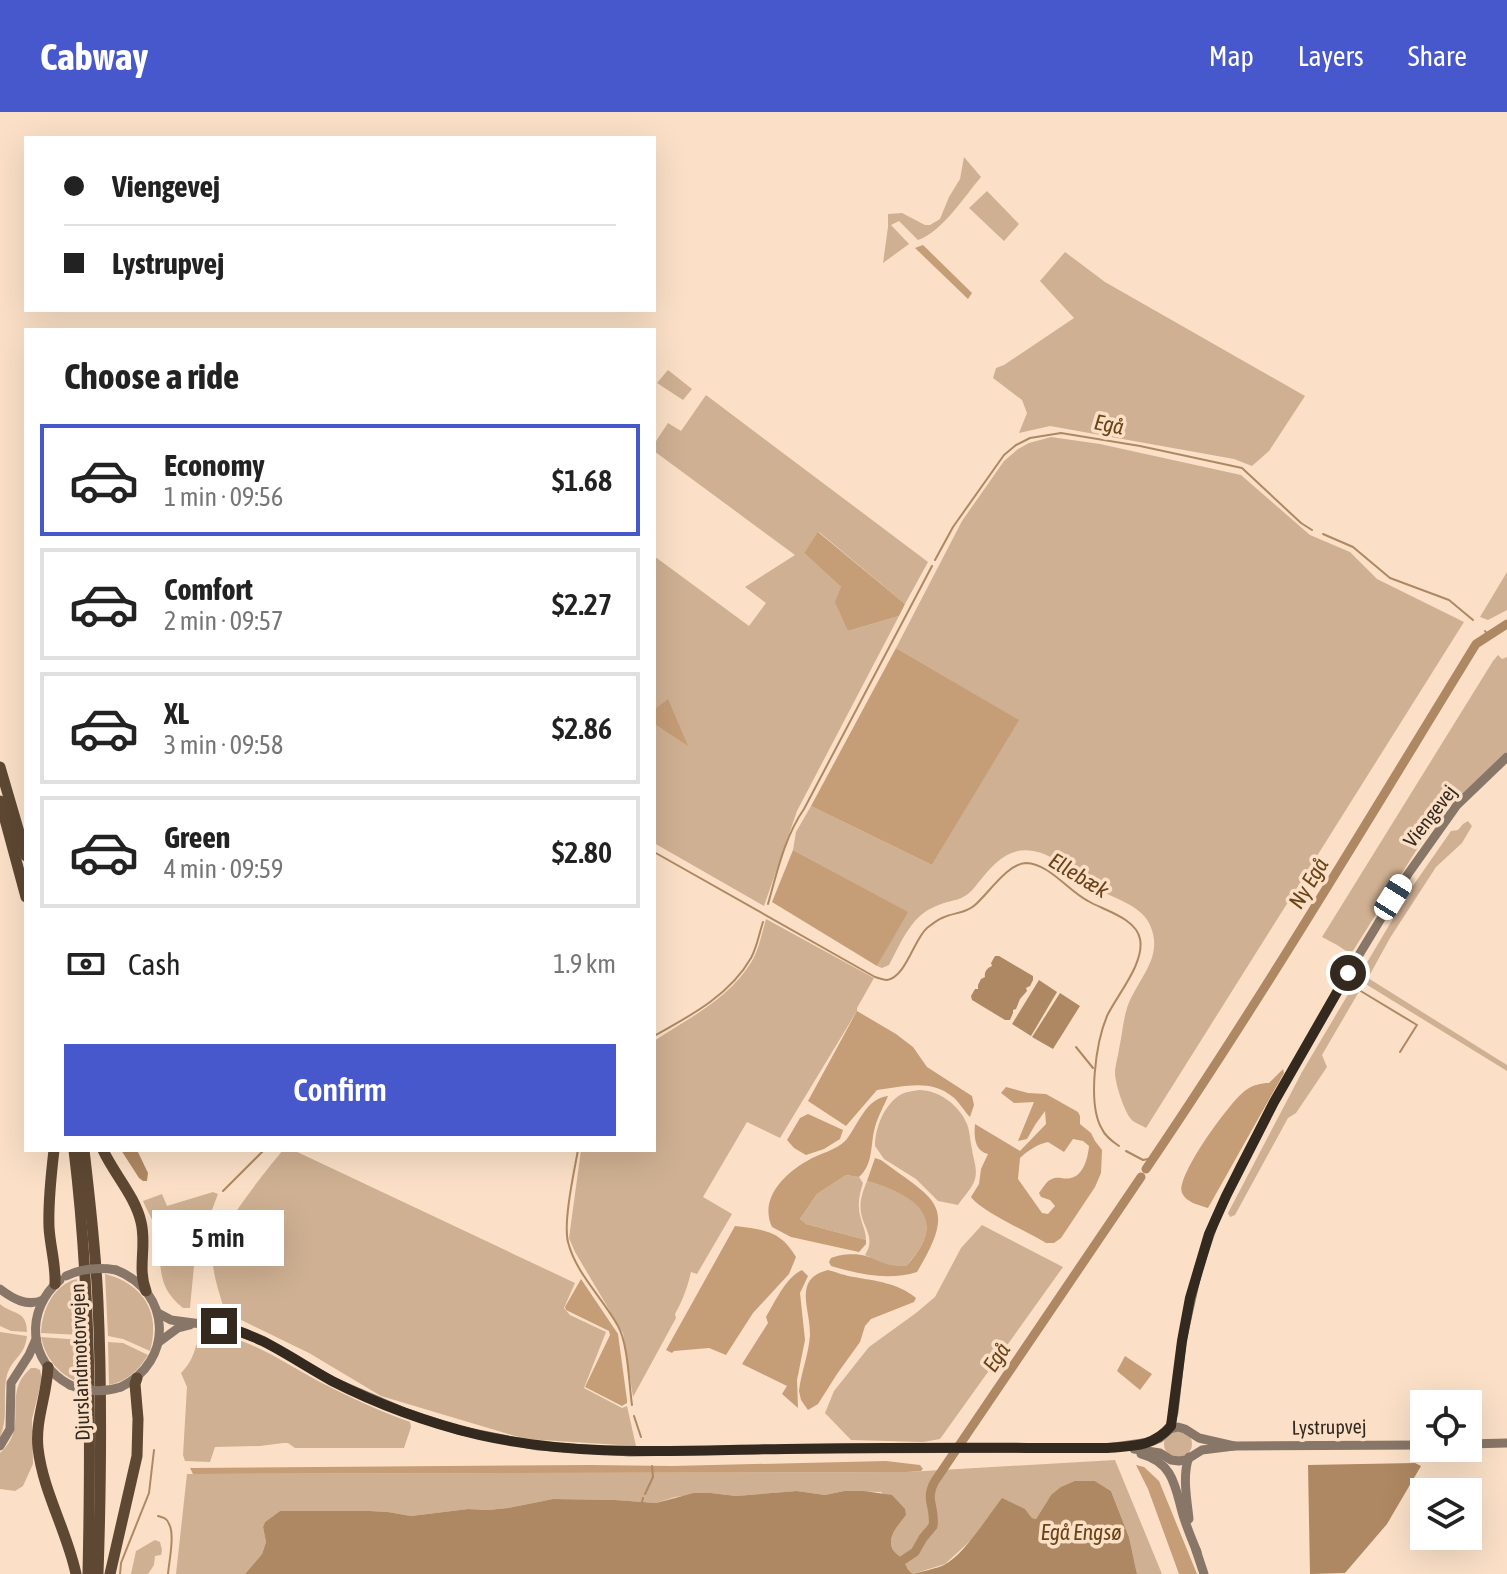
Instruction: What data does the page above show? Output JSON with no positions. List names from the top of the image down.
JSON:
{
  "streets": {
    "highway": ["Djurslandmotorvejen"],
    "street": ["Viengevej", "Lystrupvej"]
  },
  "crossings": [
    ["Viengevej", "Lystrupvej"]
  ],
  "water": [
    "Egå",
    "Ellebæk",
    "Ny Egå",
    "Egå Engsø"
  ],
  "page": {
    "header": "Cabway",
    "nav": ["Map", "Layers", "Share"],
    "banner": ["Viengevej", "Lystrupvej"],
    "heading": "Choose a ride",
    "list": [
      {
        "name": "Economy",
        "note": "1 min · 09:56",
        "value": "$1.68"
      },
      {
        "name": "Comfort",
        "note": "2 min · 09:57",
        "value": "$2.27"
      },
      {
        "name": "XL",
        "note": "3 min · 09:58",
        "value": "$2.86"
      },
      {
        "name": "Green",
        "note": "4 min · 09:59",
        "value": "$2.80"
      }
    ],
    "pay": ["Cash", "1.9 km"],
    "buttons": "Confirm",
    "bubble": "5 min"
  }
}
